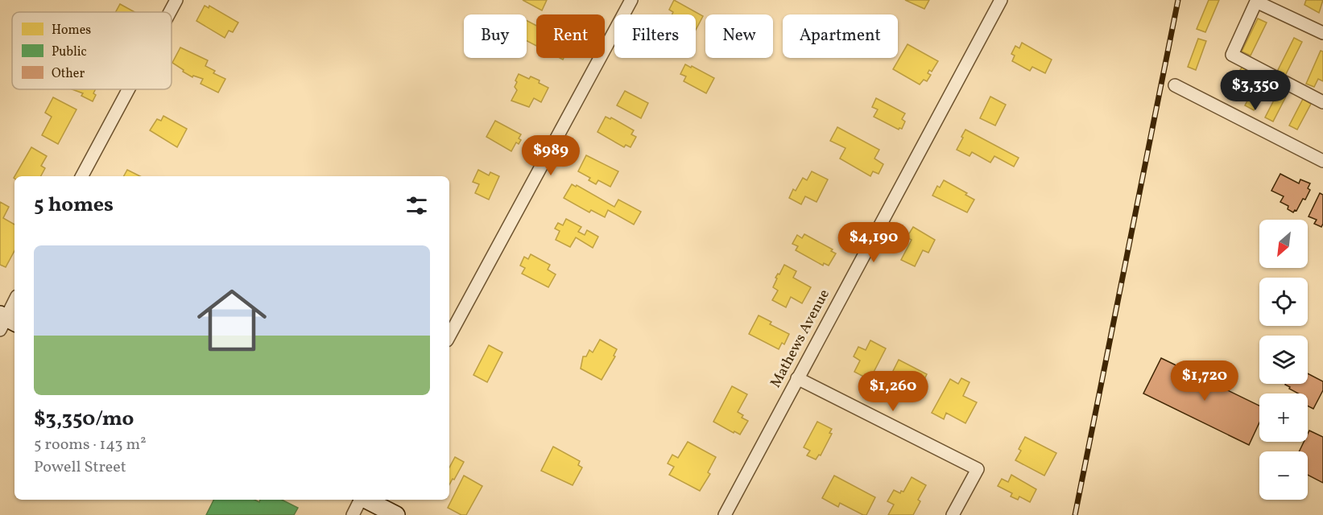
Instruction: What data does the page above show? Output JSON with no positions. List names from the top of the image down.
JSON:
{
  "streets": {
    "street": ["Mathews Avenue"]
  },
  "legend": ["Homes", "Public", "Other"],
  "north": "bottom left",
  "page": {
    "chip": [
      "Buy",
      "Rent",
      "Filters",
      "New",
      "Apartment"
    ],
    "price": [
      "$3,350",
      "$989",
      "$4,190",
      "$1,720",
      "$1,260"
    ],
    "heading": "5 homes",
    "map_buttons": ["+", "−"],
    "list": [
      {
        "name": "$3,350/mo",
        "note": "5 rooms · 143 m² · Powell Street"
      }
    ]
  }
}
